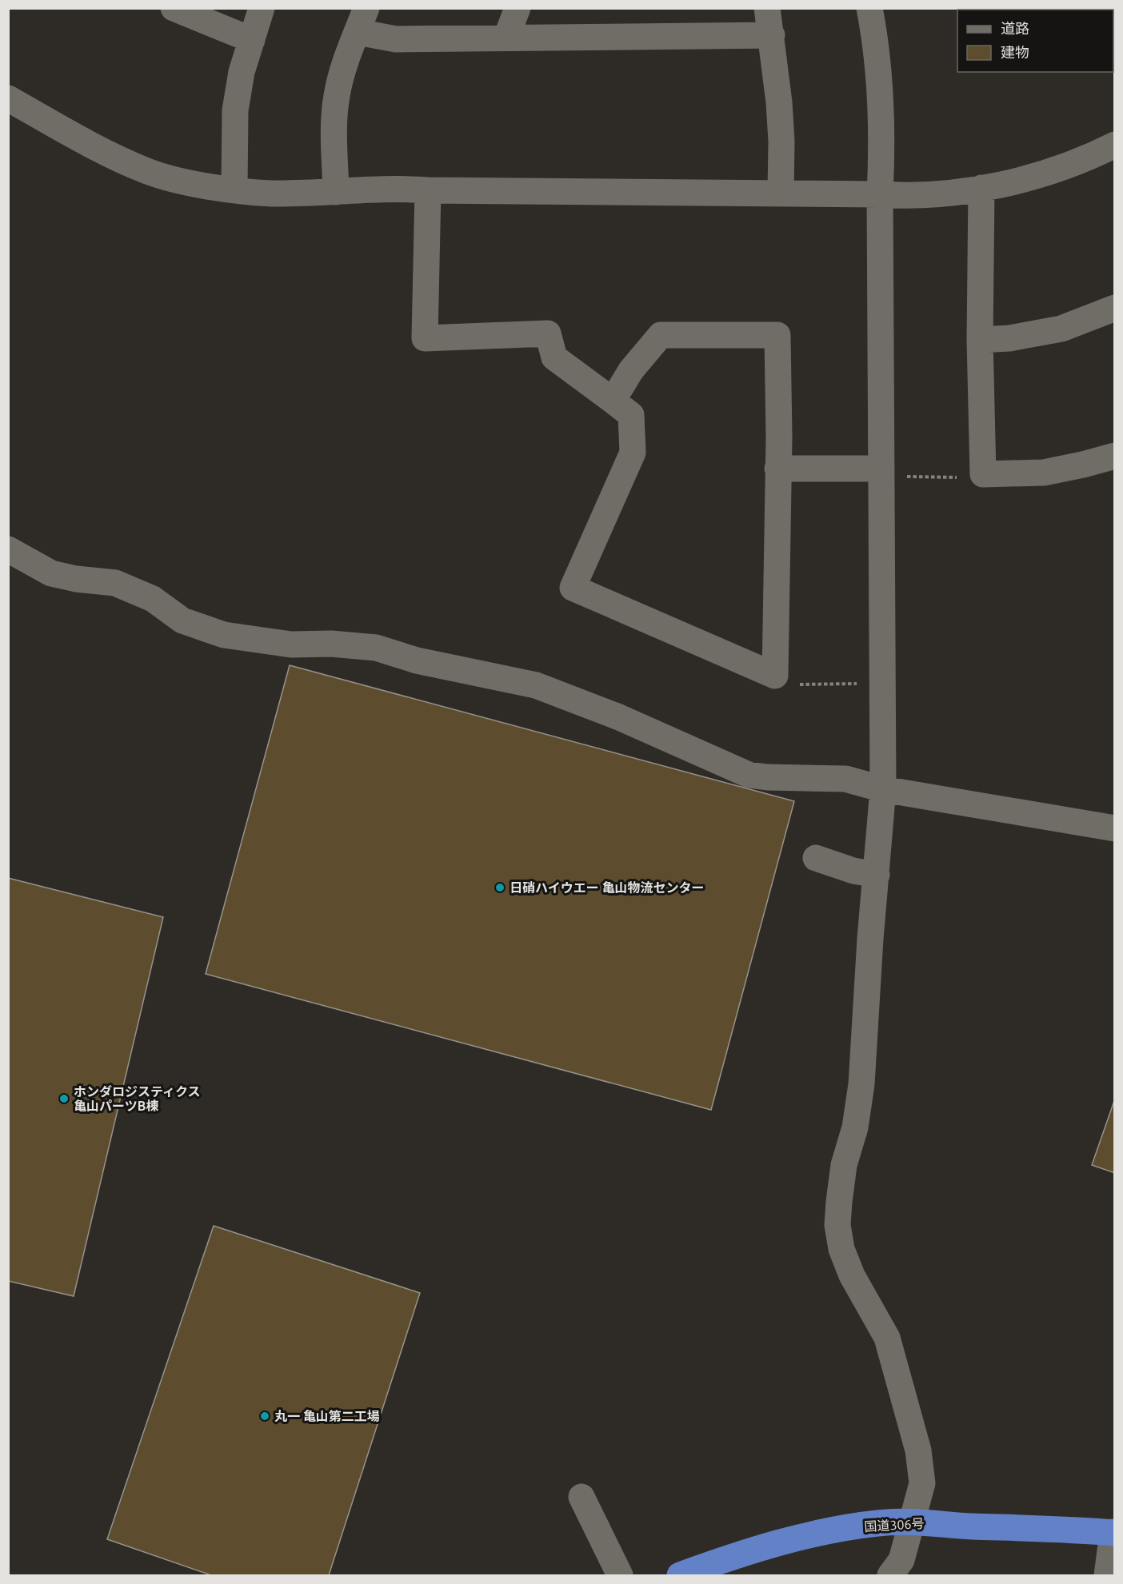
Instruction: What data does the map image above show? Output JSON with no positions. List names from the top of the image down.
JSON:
{
  "streets": {
    "highway": ["国道306号"]
  },
  "places": ["日硝ハイウエー 亀山物流センター", "ホンダロジスティクス 亀山パーツB棟", "丸一 亀山第二工場"],
  "legend": ["道路", "建物"]
}
